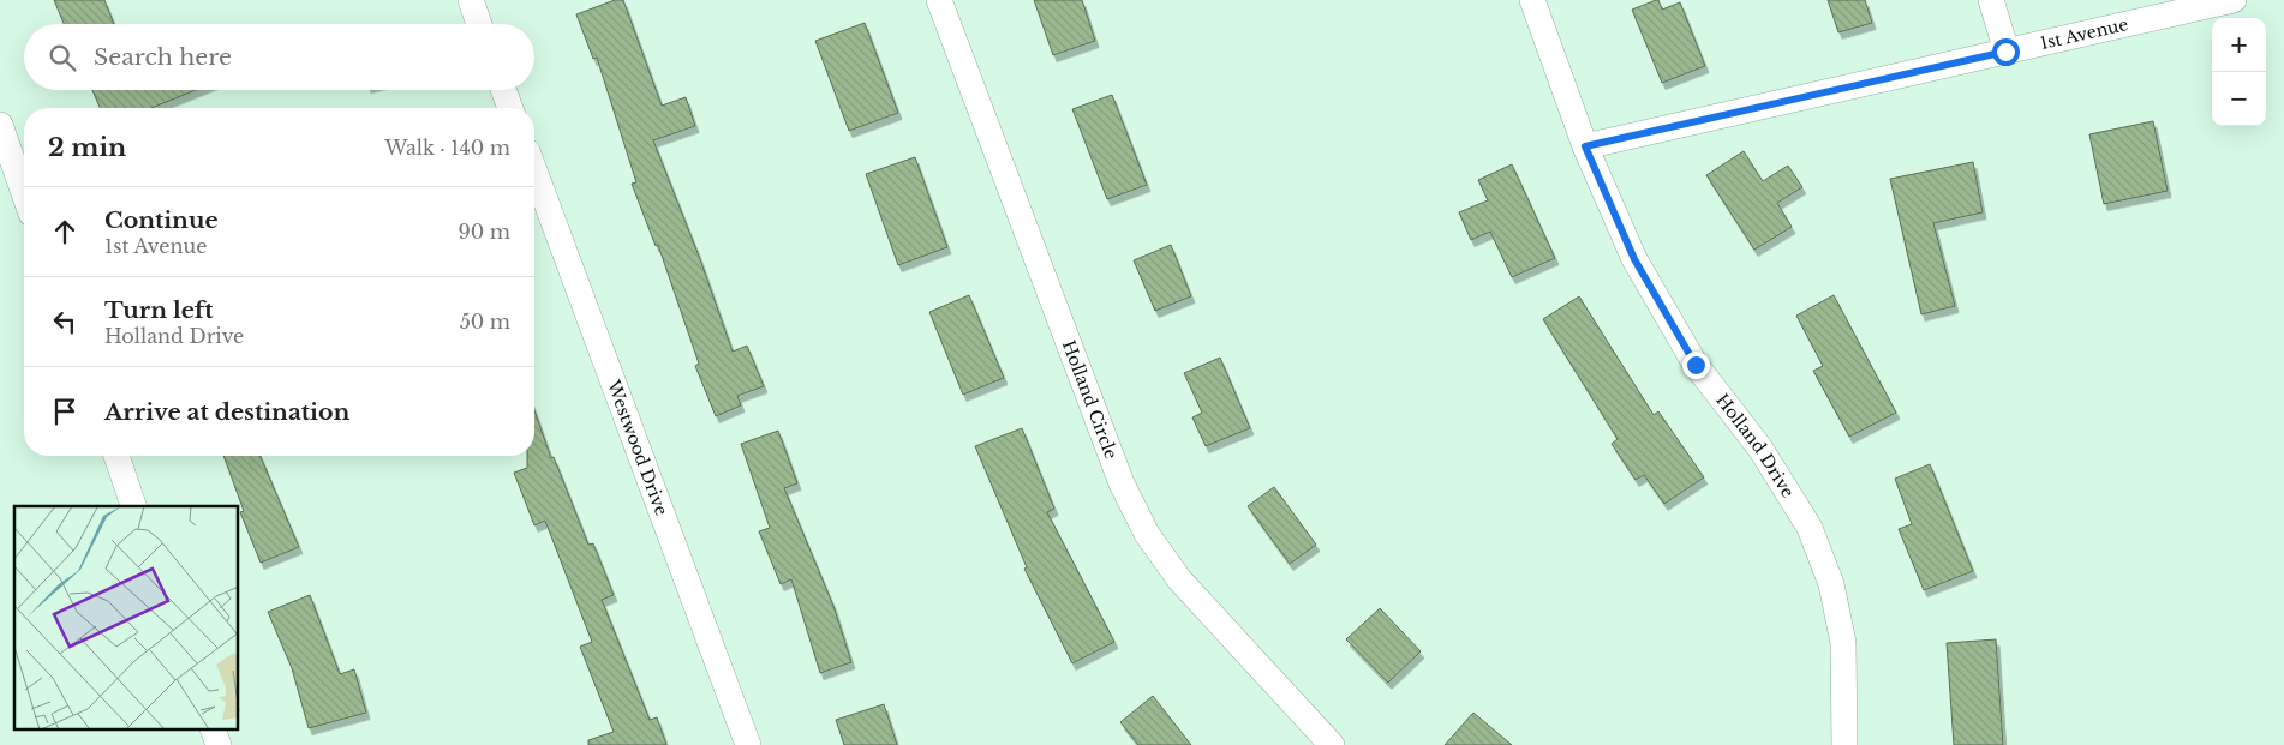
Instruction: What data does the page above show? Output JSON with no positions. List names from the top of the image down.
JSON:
{
  "streets": {
    "street": [
      "1st Avenue",
      "Holland Circle",
      "Holland Drive",
      "Westwood Drive"
    ]
  },
  "crossings": [
    ["1st Avenue", "Holland Drive"]
  ],
  "page": {
    "map_buttons": ["+", "−"],
    "search": "Search here",
    "heading": ["2 min", "Walk · 140 m"],
    "list": [
      ["Continue", "1st Avenue", "90 m"],
      ["Turn left", "Holland Drive", "50 m"],
      "Arrive at destination"
    ]
  }
}
